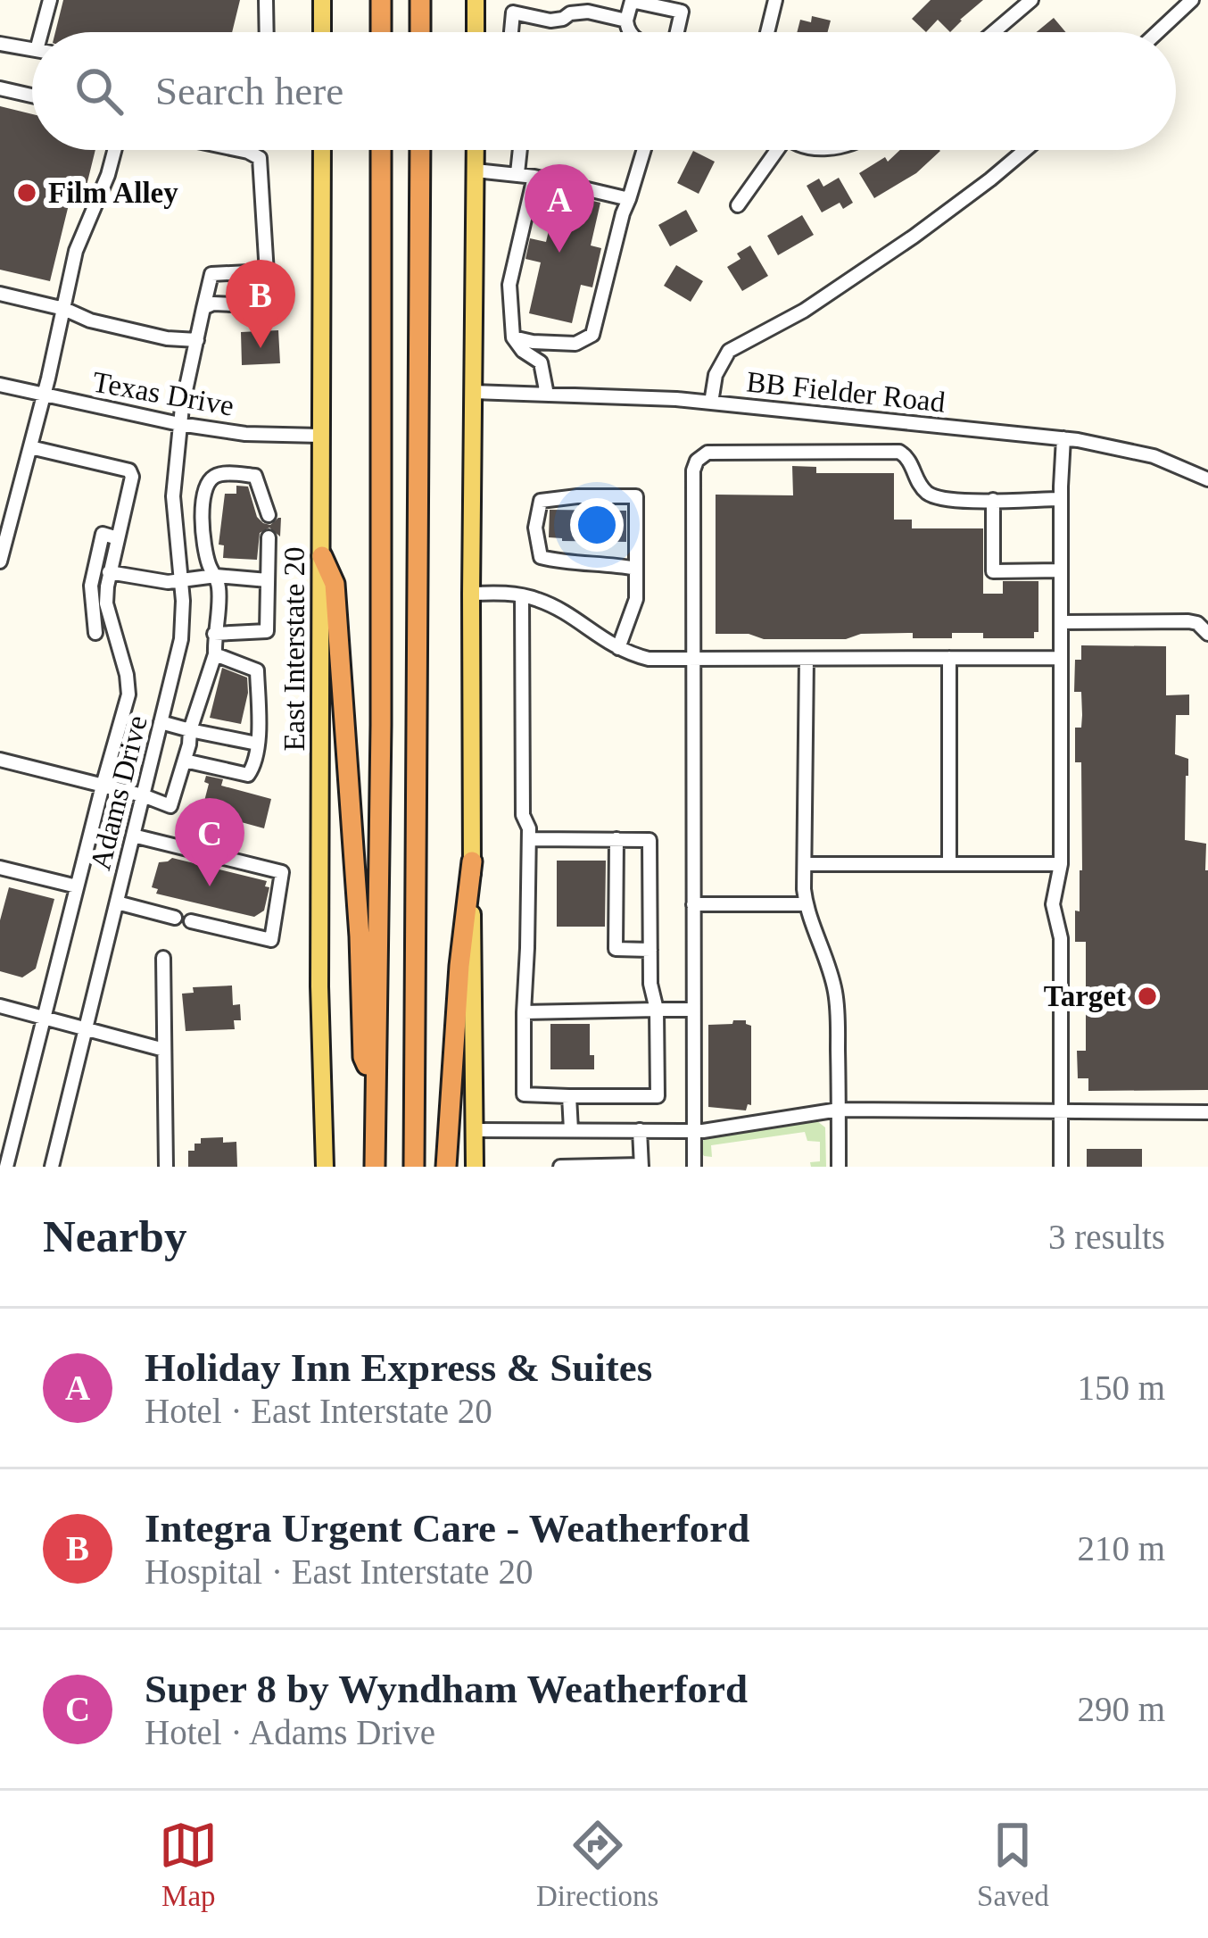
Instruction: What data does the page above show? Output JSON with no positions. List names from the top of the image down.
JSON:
{
  "streets": {
    "main road": ["East Interstate 20"],
    "street": ["BB Fielder Road", "Texas Drive", "Adams Drive"]
  },
  "crossings": [
    ["Texas Drive", "East Interstate 20"],
    ["Texas Drive", "Adams Drive"]
  ],
  "places": ["Film Alley", "Target"],
  "page": {
    "search": "Search here",
    "pins": ["A", "B", "C"],
    "heading": ["Nearby", "3 results"],
    "list": [
      {
        "mark": "A",
        "name": "Holiday Inn Express & Suites",
        "note": "Hotel · East Interstate 20",
        "value": "150 m"
      },
      {
        "mark": "B",
        "name": "Integra Urgent Care - Weatherford",
        "note": "Hospital · East Interstate 20",
        "value": "210 m"
      },
      {
        "mark": "C",
        "name": "Super 8 by Wyndham Weatherford",
        "note": "Hotel · Adams Drive",
        "value": "290 m"
      }
    ],
    "nav": ["Map", "Directions", "Saved"]
  }
}
